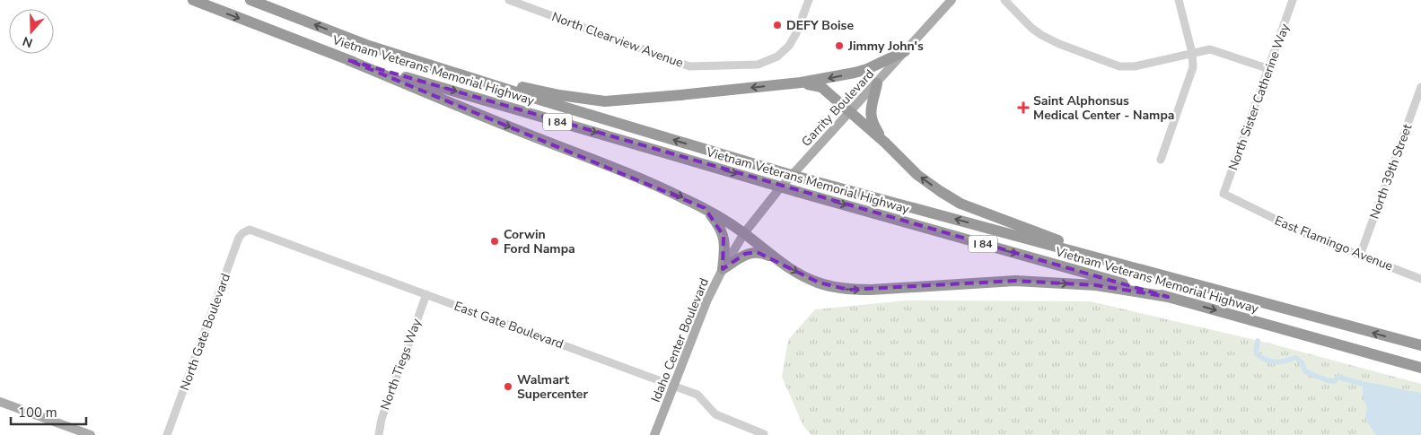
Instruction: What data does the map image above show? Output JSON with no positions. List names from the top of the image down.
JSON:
{
  "streets": {
    "highway": ["Vietnam Veterans Memorial Highway", "I 84"],
    "main road": ["Garrity Boulevard", "Idaho Center Boulevard"],
    "street": [
      "North Clearview Avenue",
      "North Sister Catherine Way",
      "North 39th Street",
      "East Flamingo Avenue",
      "East Gate Boulevard",
      "North Gate Boulevard",
      "North Tiegs Way"
    ]
  },
  "crossings": [
    ["North Sister Catherine Way", "East Flamingo Avenue"],
    ["Garrity Boulevard", "Idaho Center Boulevard"],
    ["North 39th Street", "East Flamingo Avenue"],
    ["East Gate Boulevard", "North Gate Boulevard"],
    ["East Gate Boulevard", "Idaho Center Boulevard"],
    ["East Gate Boulevard", "North Tiegs Way"]
  ],
  "places": {
    "other": [
      "DEFY Boise",
      "Jimmy John's",
      "Corwin Ford Nampa",
      "Walmart Supercenter"
    ],
    "health": ["Saint Alphonsus Medical Center - Nampa"]
  },
  "scale_bar": "100 m",
  "north": "bottom"
}
